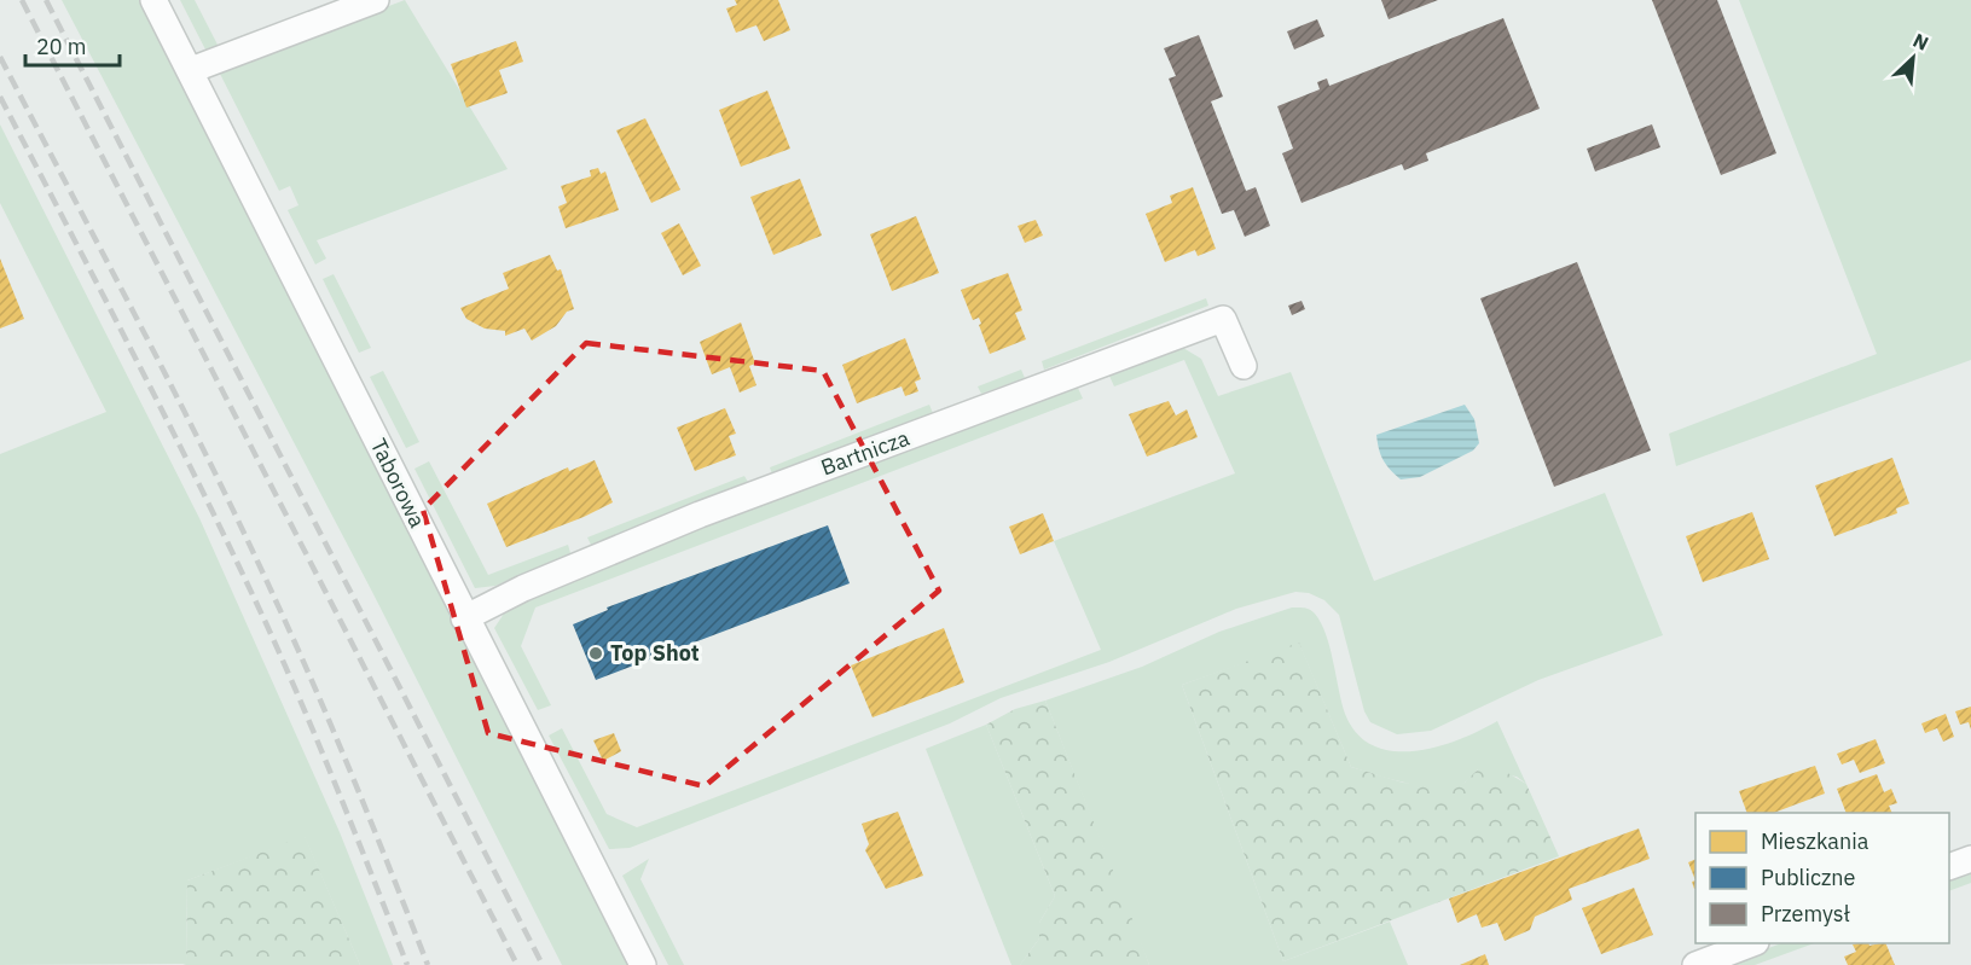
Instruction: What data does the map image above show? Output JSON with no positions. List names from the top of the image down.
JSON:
{
  "streets": {
    "street": ["Bartnicza", "Taborowa"]
  },
  "crossings": [
    ["Bartnicza", "Taborowa"]
  ],
  "places": ["Top Shot"],
  "legend": ["Mieszkania", "Publiczne", "Przemysł"],
  "scale_bar": "20 m",
  "north": "top right"
}
